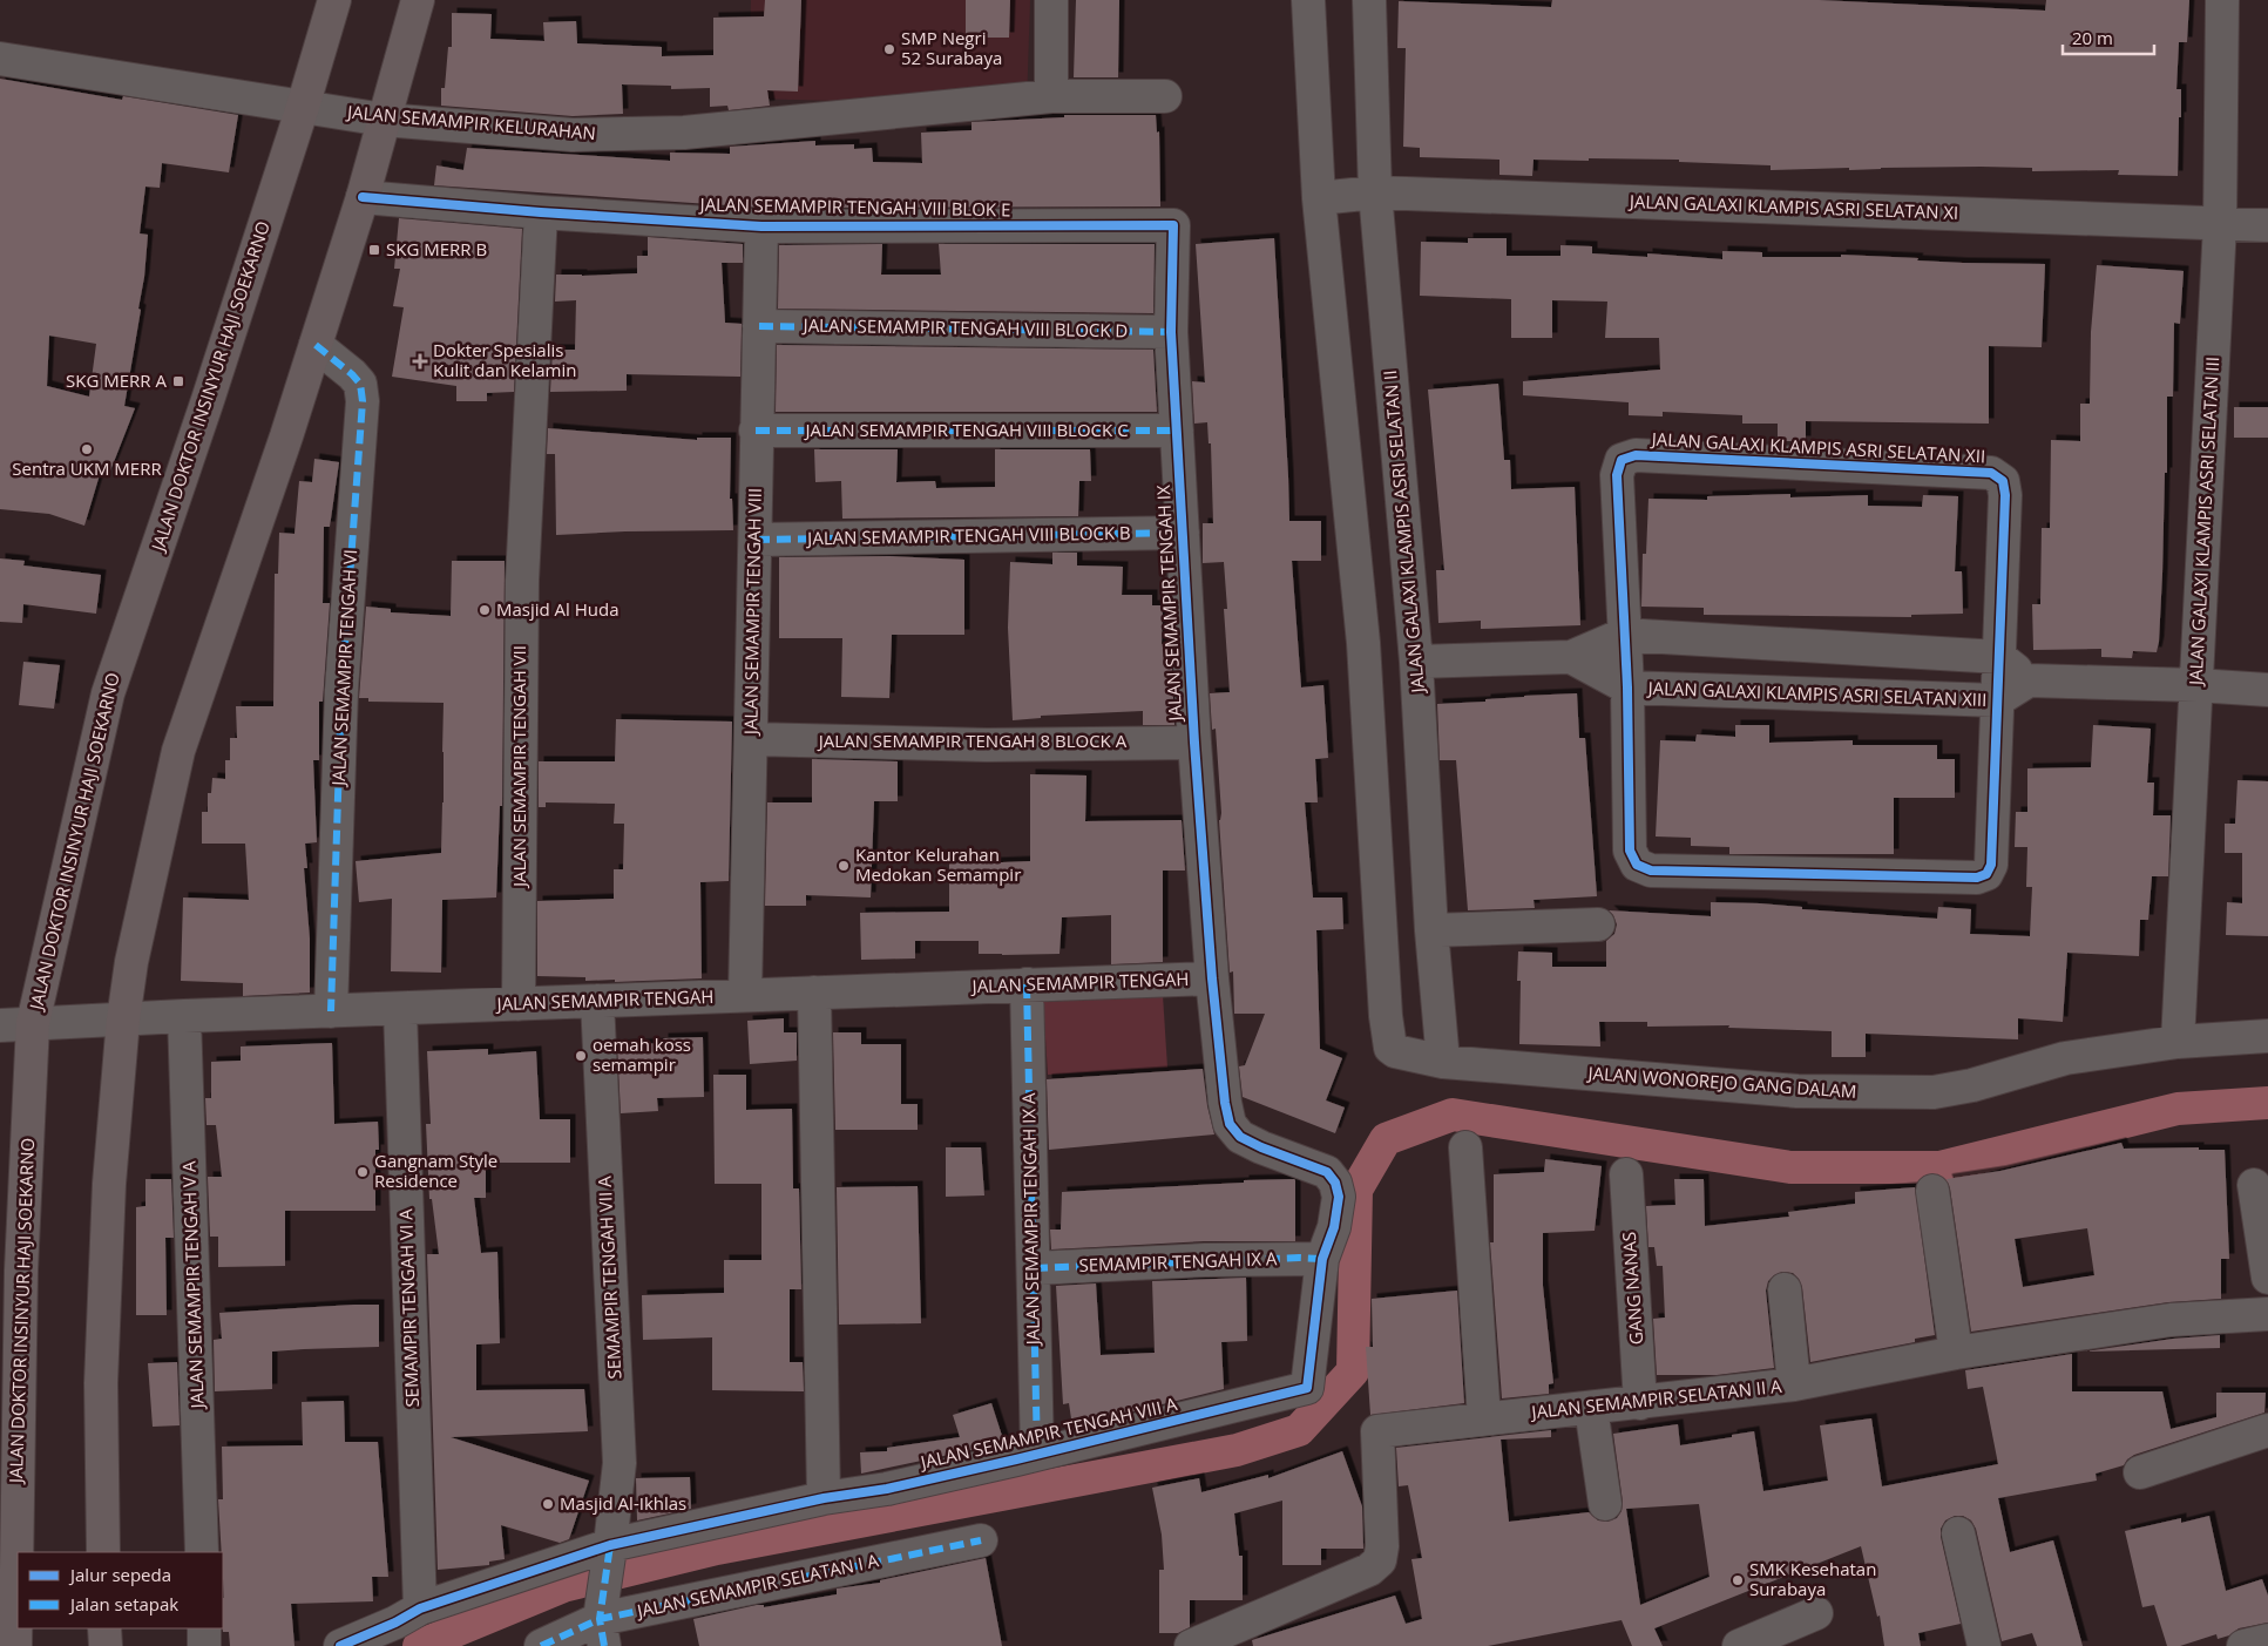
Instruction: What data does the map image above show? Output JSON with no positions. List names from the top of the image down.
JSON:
{
  "streets": {
    "main road": ["JALAN DOKTOR INSINYUR HAJI SOEKARNO"],
    "street": [
      "JALAN SEMAMPIR KELURAHAN",
      "JALAN SEMAMPIR TENGAH VIII BLOK E",
      "JALAN GALAXI KLAMPIS ASRI SELATAN XI",
      "JALAN SEMAMPIR TENGAH VIII BLOCK D",
      "JALAN SEMAMPIR TENGAH VIII BLOCK C",
      "JALAN GALAXI KLAMPIS ASRI SELATAN XII",
      "JALAN GALAXI KLAMPIS ASRI SELATAN III",
      "JALAN GALAXI KLAMPIS ASRI SELATAN II",
      "JALAN SEMAMPIR TENGAH VIII BLOCK B",
      "JALAN SEMAMPIR TENGAH IX",
      "JALAN SEMAMPIR TENGAH VIII",
      "JALAN SEMAMPIR TENGAH VI",
      "JALAN GALAXI KLAMPIS ASRI SELATAN XIII",
      "JALAN SEMAMPIR TENGAH 8 BLOCK A",
      "JALAN SEMAMPIR TENGAH VII",
      "JALAN SEMAMPIR TENGAH",
      "JALAN WONOREJO GANG DALAM",
      "JALAN SEMAMPIR TENGAH IX A",
      "SEMAMPIR TENGAH IX A",
      "SEMAMPIR TENGAH VII A",
      "JALAN SEMAMPIR TENGAH V A",
      "GANG NANAS",
      "SEMAMPIR TENGAH VI A",
      "JALAN SEMAMPIR SELATAN II A",
      "JALAN SEMAMPIR TENGAH VIII A",
      "JALAN SEMAMPIR SELATAN I A"
    ]
  },
  "crossings": [
    ["JALAN SEMAMPIR KELURAHAN", "JALAN DOKTOR INSINYUR HAJI SOEKARNO"],
    ["JALAN SEMAMPIR TENGAH VIII BLOK E", "JALAN SEMAMPIR TENGAH IX"],
    ["JALAN SEMAMPIR TENGAH VIII BLOK E", "JALAN SEMAMPIR TENGAH VIII"],
    ["JALAN SEMAMPIR TENGAH VIII BLOK E", "JALAN SEMAMPIR TENGAH VII"],
    ["JALAN GALAXI KLAMPIS ASRI SELATAN XI", "JALAN GALAXI KLAMPIS ASRI SELATAN III"],
    ["JALAN GALAXI KLAMPIS ASRI SELATAN XI", "JALAN GALAXI KLAMPIS ASRI SELATAN II"],
    ["JALAN GALAXI KLAMPIS ASRI SELATAN XI", "JALAN WONOREJO GANG DALAM"],
    ["JALAN SEMAMPIR TENGAH VIII BLOCK D", "JALAN SEMAMPIR TENGAH IX"],
    ["JALAN SEMAMPIR TENGAH VIII BLOCK D", "JALAN SEMAMPIR TENGAH VIII"],
    ["JALAN DOKTOR INSINYUR HAJI SOEKARNO", "JALAN SEMAMPIR TENGAH"],
    ["JALAN SEMAMPIR TENGAH VIII BLOCK C", "JALAN SEMAMPIR TENGAH IX"],
    ["JALAN SEMAMPIR TENGAH VIII BLOCK C", "JALAN SEMAMPIR TENGAH VIII"],
    ["JALAN GALAXI KLAMPIS ASRI SELATAN XII", "JALAN GALAXI KLAMPIS ASRI SELATAN XIII"],
    ["JALAN GALAXI KLAMPIS ASRI SELATAN III", "JALAN WONOREJO GANG DALAM"],
    ["JALAN GALAXI KLAMPIS ASRI SELATAN II", "JALAN WONOREJO GANG DALAM"],
    ["JALAN SEMAMPIR TENGAH VIII BLOCK B", "JALAN SEMAMPIR TENGAH IX"],
    ["JALAN SEMAMPIR TENGAH VIII BLOCK B", "JALAN SEMAMPIR TENGAH VIII"],
    ["JALAN SEMAMPIR TENGAH IX", "JALAN SEMAMPIR TENGAH 8 BLOCK A"],
    ["JALAN SEMAMPIR TENGAH IX", "JALAN SEMAMPIR TENGAH"],
    ["JALAN SEMAMPIR TENGAH IX", "JALAN SEMAMPIR TENGAH VIII A"],
    ["JALAN SEMAMPIR TENGAH VIII", "JALAN SEMAMPIR TENGAH 8 BLOCK A"],
    ["JALAN SEMAMPIR TENGAH VIII", "JALAN SEMAMPIR TENGAH"],
    ["JALAN SEMAMPIR TENGAH VI", "JALAN SEMAMPIR TENGAH"],
    ["JALAN SEMAMPIR TENGAH VII", "JALAN SEMAMPIR TENGAH"],
    ["JALAN SEMAMPIR TENGAH", "JALAN SEMAMPIR TENGAH IX A"],
    ["JALAN SEMAMPIR TENGAH", "SEMAMPIR TENGAH VII A"],
    ["JALAN SEMAMPIR TENGAH", "JALAN SEMAMPIR TENGAH V A"],
    ["JALAN SEMAMPIR TENGAH", "SEMAMPIR TENGAH VI A"],
    ["JALAN SEMAMPIR TENGAH", "JALAN SEMAMPIR TENGAH VIII A"],
    ["JALAN SEMAMPIR TENGAH IX A", "SEMAMPIR TENGAH IX A"],
    ["JALAN SEMAMPIR TENGAH IX A", "JALAN SEMAMPIR TENGAH VIII A"],
    ["SEMAMPIR TENGAH IX A", "JALAN SEMAMPIR TENGAH VIII A"],
    ["SEMAMPIR TENGAH VII A", "JALAN SEMAMPIR TENGAH VIII A"],
    ["SEMAMPIR TENGAH VII A", "JALAN SEMAMPIR SELATAN I A"],
    ["GANG NANAS", "JALAN SEMAMPIR SELATAN II A"],
    ["SEMAMPIR TENGAH VI A", "JALAN SEMAMPIR TENGAH VIII A"]
  ],
  "places": {
    "other": [
      "SMP Negri 52 Surabaya",
      "Sentra UKM MERR",
      "Masjid Al Huda",
      "Kantor Kelurahan Medokan Semampir",
      "oemah koss semampir",
      "Gangnam Style Residence",
      "Masjid Al-Ikhlas",
      "SMK Kesehatan Surabaya"
    ],
    "transit": ["SKG MERR B", "SKG MERR A"],
    "health": ["Dokter Spesialis Kulit dan Kelamin"]
  },
  "legend": ["Jalur sepeda", "Jalan setapak"],
  "scale_bar": "20 m"
}
